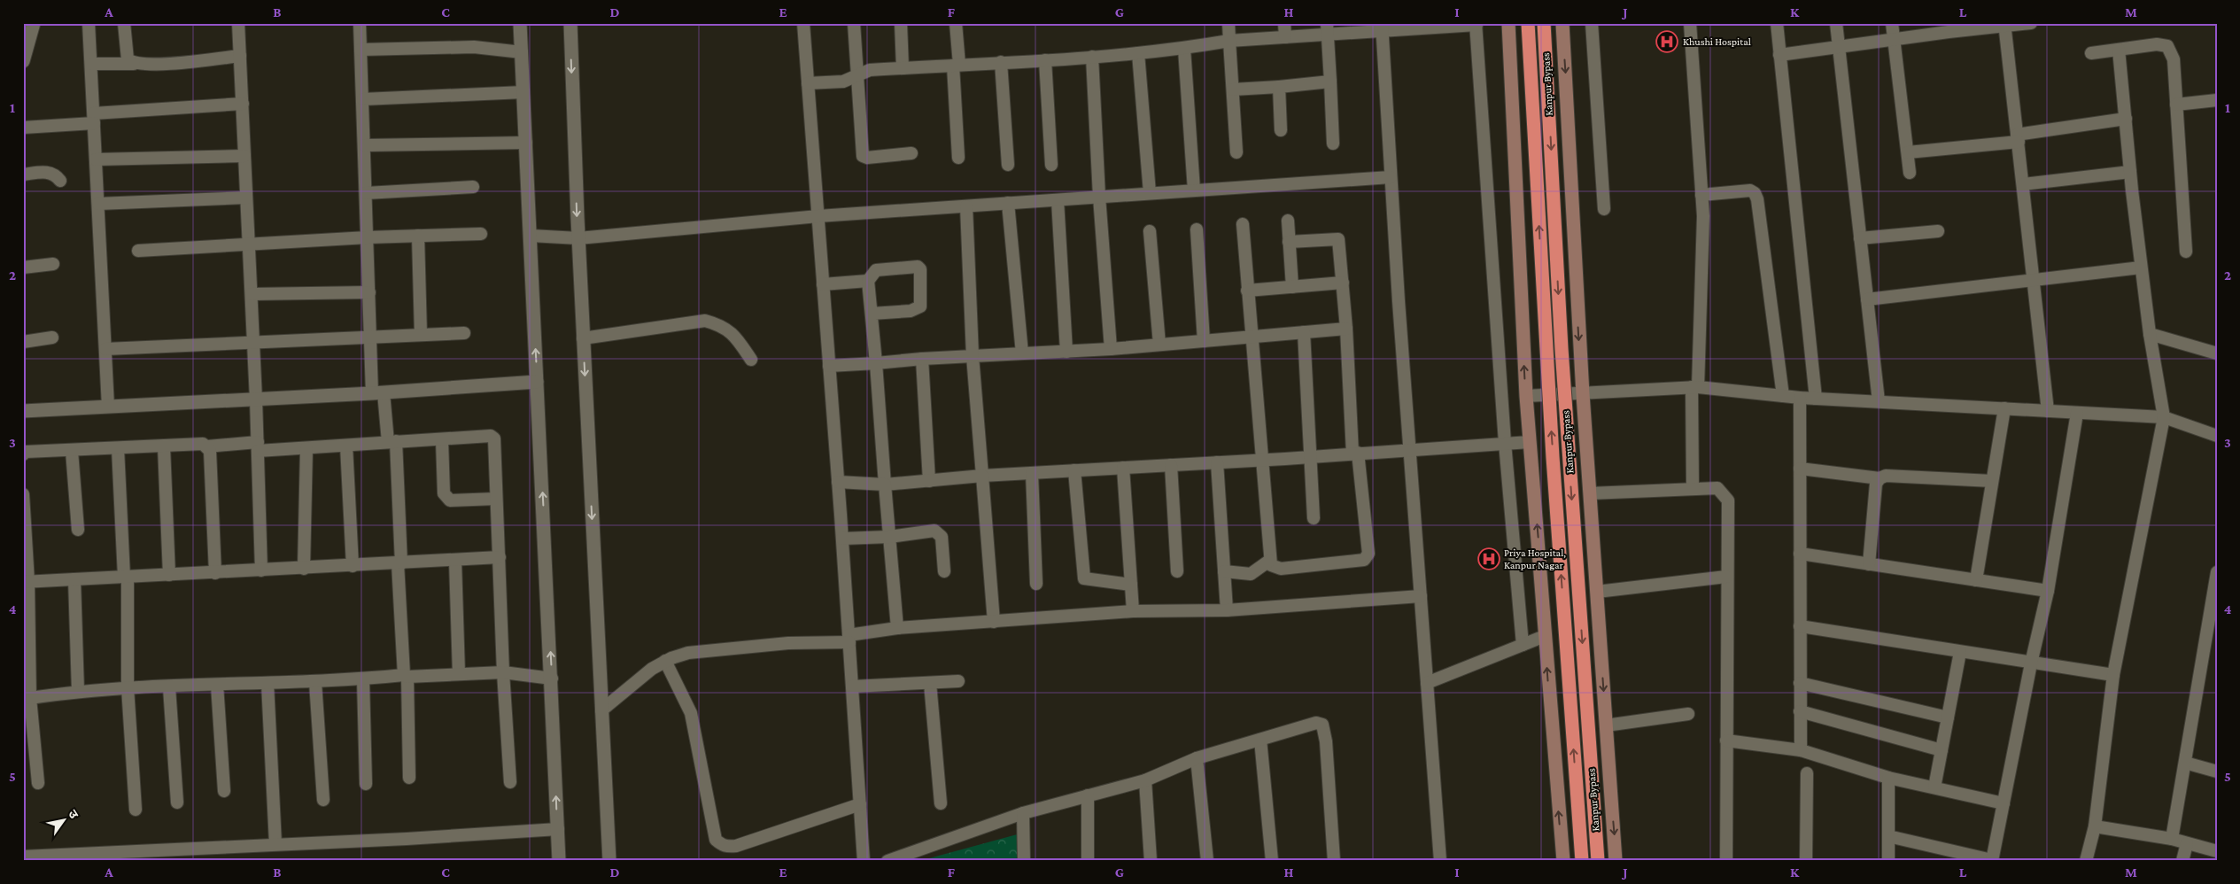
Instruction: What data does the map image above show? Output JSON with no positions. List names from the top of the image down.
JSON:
{
  "streets": {
    "highway": ["Kanpur Bypass"]
  },
  "places": {
    "hospital": ["Khushi Hospital", "Priya Hospital, Kanpur Nagar"]
  },
  "north": "top right",
  "grid": {
    "columns": [
      "A",
      "B",
      "C",
      "D",
      "E",
      "F",
      "G",
      "H",
      "I",
      "J",
      "K",
      "L",
      "M"
    ],
    "rows": [
      "1",
      "2",
      "3",
      "4",
      "5"
    ]
  }
}
